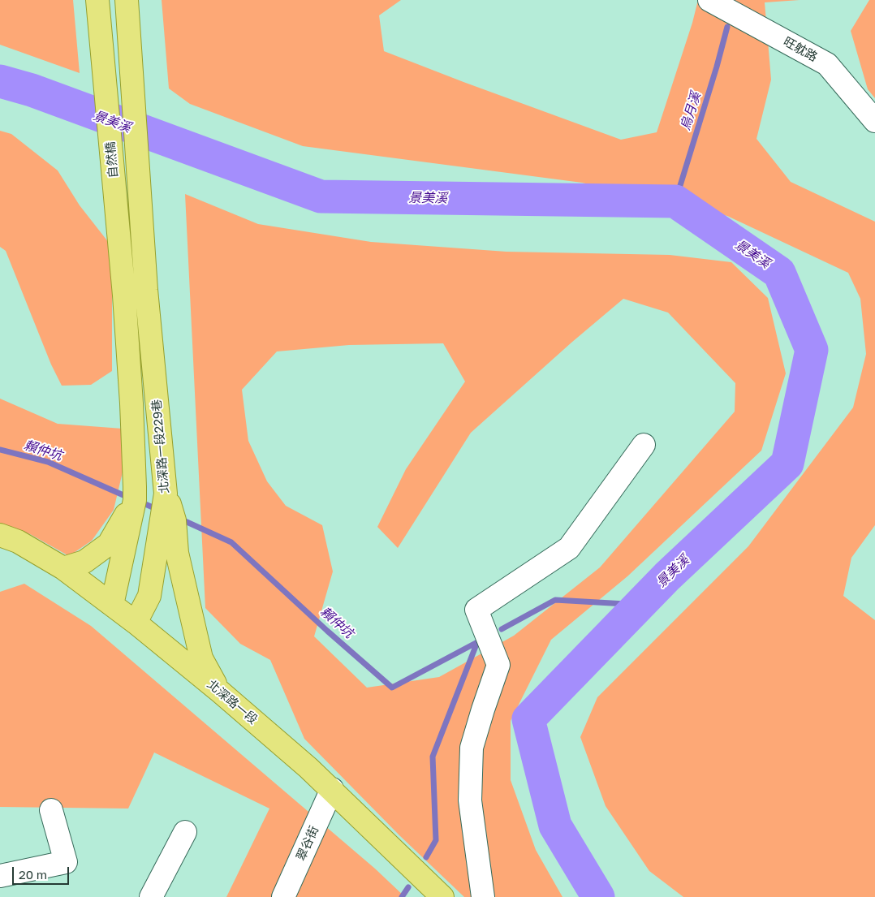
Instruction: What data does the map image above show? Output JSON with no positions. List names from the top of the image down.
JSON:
{
  "streets": {
    "main road": ["自然橋", "北深路一段229巷", "北深路一段"],
    "street": ["旺躭路", "翠谷街"]
  },
  "crossings": [
    ["自然橋", "北深路一段229巷"],
    ["北深路一段229巷", "北深路一段"],
    ["北深路一段", "翠谷街"]
  ],
  "water": ["烏月溪", "景美溪", "賴仲坑"],
  "scale_bar": "20 m"
}
